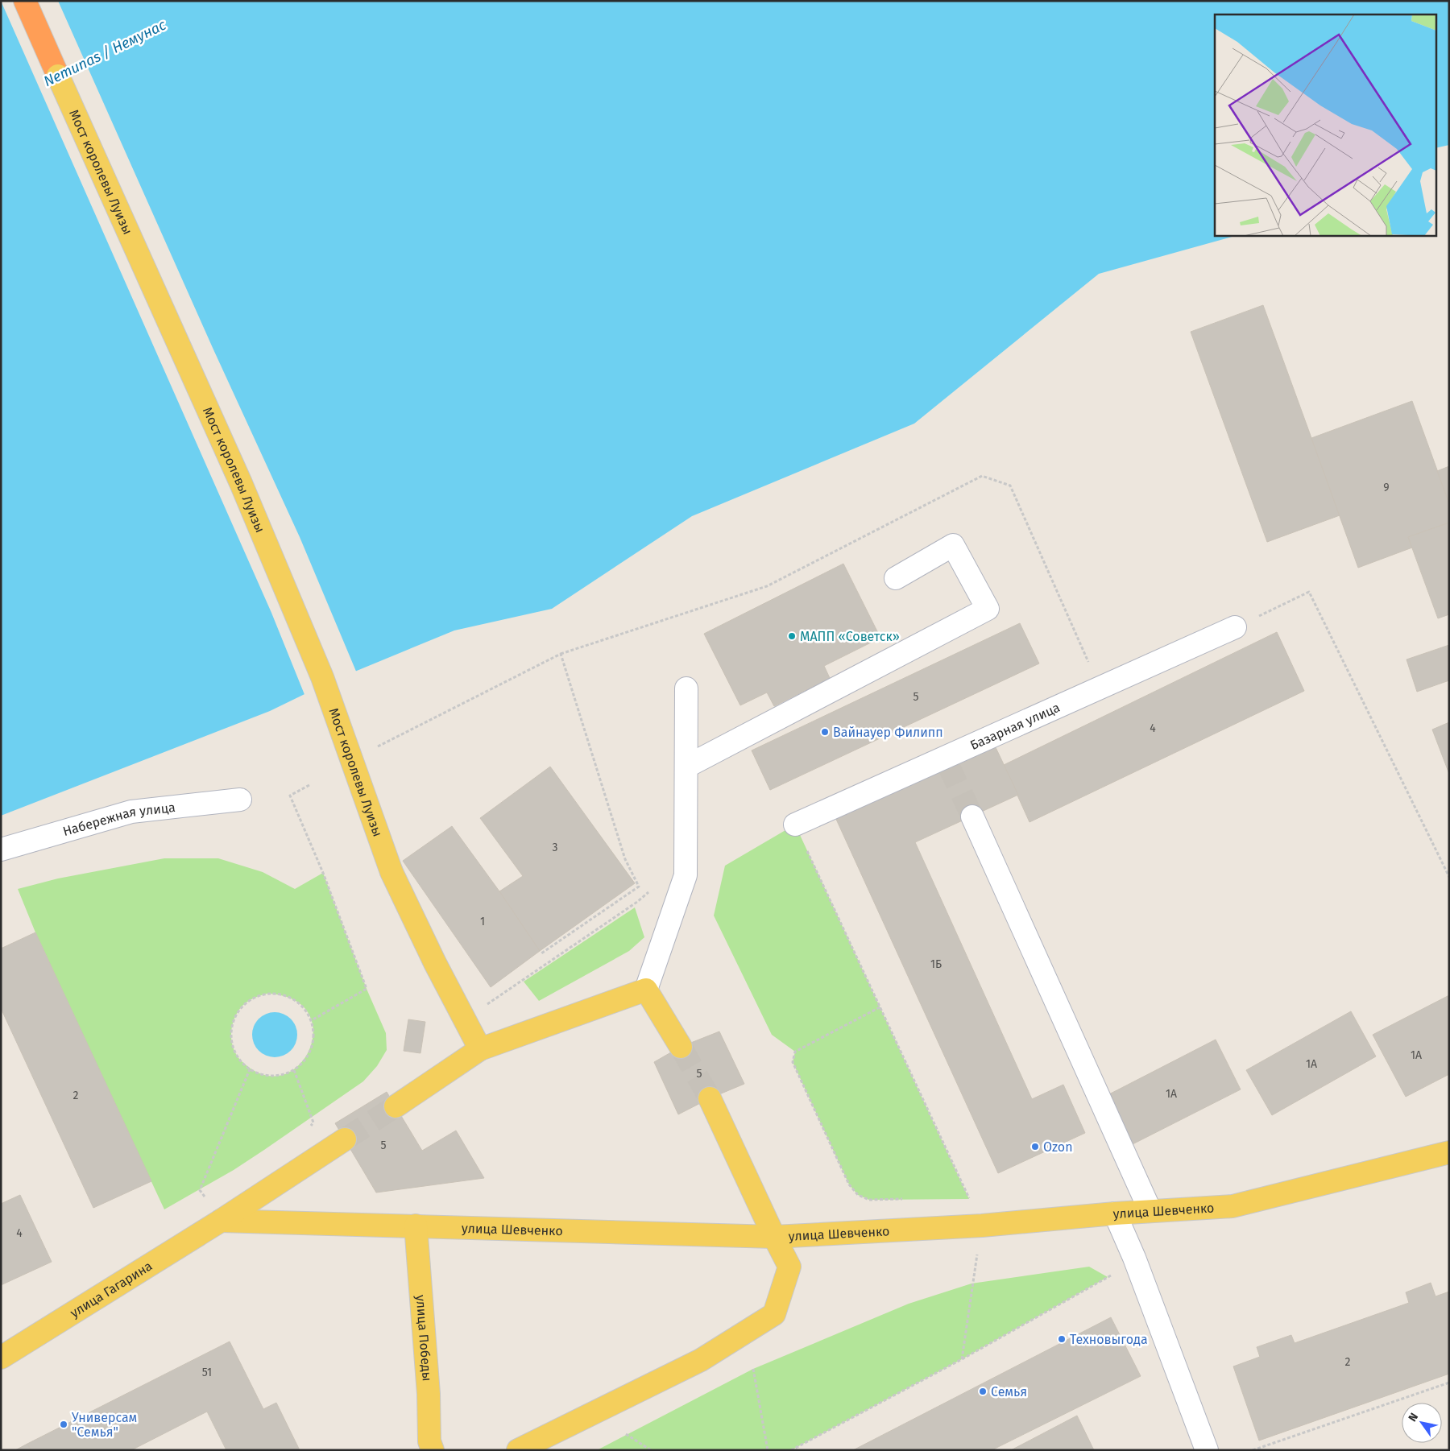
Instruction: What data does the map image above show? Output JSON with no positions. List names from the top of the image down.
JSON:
{
  "streets": {
    "main road": [
      "Мост королевы Луизы",
      "улица Шевченко",
      "улица Гагарина",
      "улица Победы"
    ],
    "street": ["Базарная улица", "Набережная улица"]
  },
  "crossings": [
    ["улица Шевченко", "улица Гагарина"],
    ["улица Шевченко", "улица Победы"]
  ],
  "water": ["Nemunas / Немунас"],
  "places": [
    "МАПП «Советск»",
    "Вайнауер Филипп",
    "Ozon",
    "Техновыгода",
    "Семья",
    "Универсам \"Семья\""
  ],
  "house_numbers": [
    "9",
    "5",
    "4",
    "3",
    "1",
    "1Б",
    "1А",
    "1А",
    "5",
    "1А",
    "2",
    "5",
    "4",
    "2",
    "51"
  ],
  "north": "top left"
}
